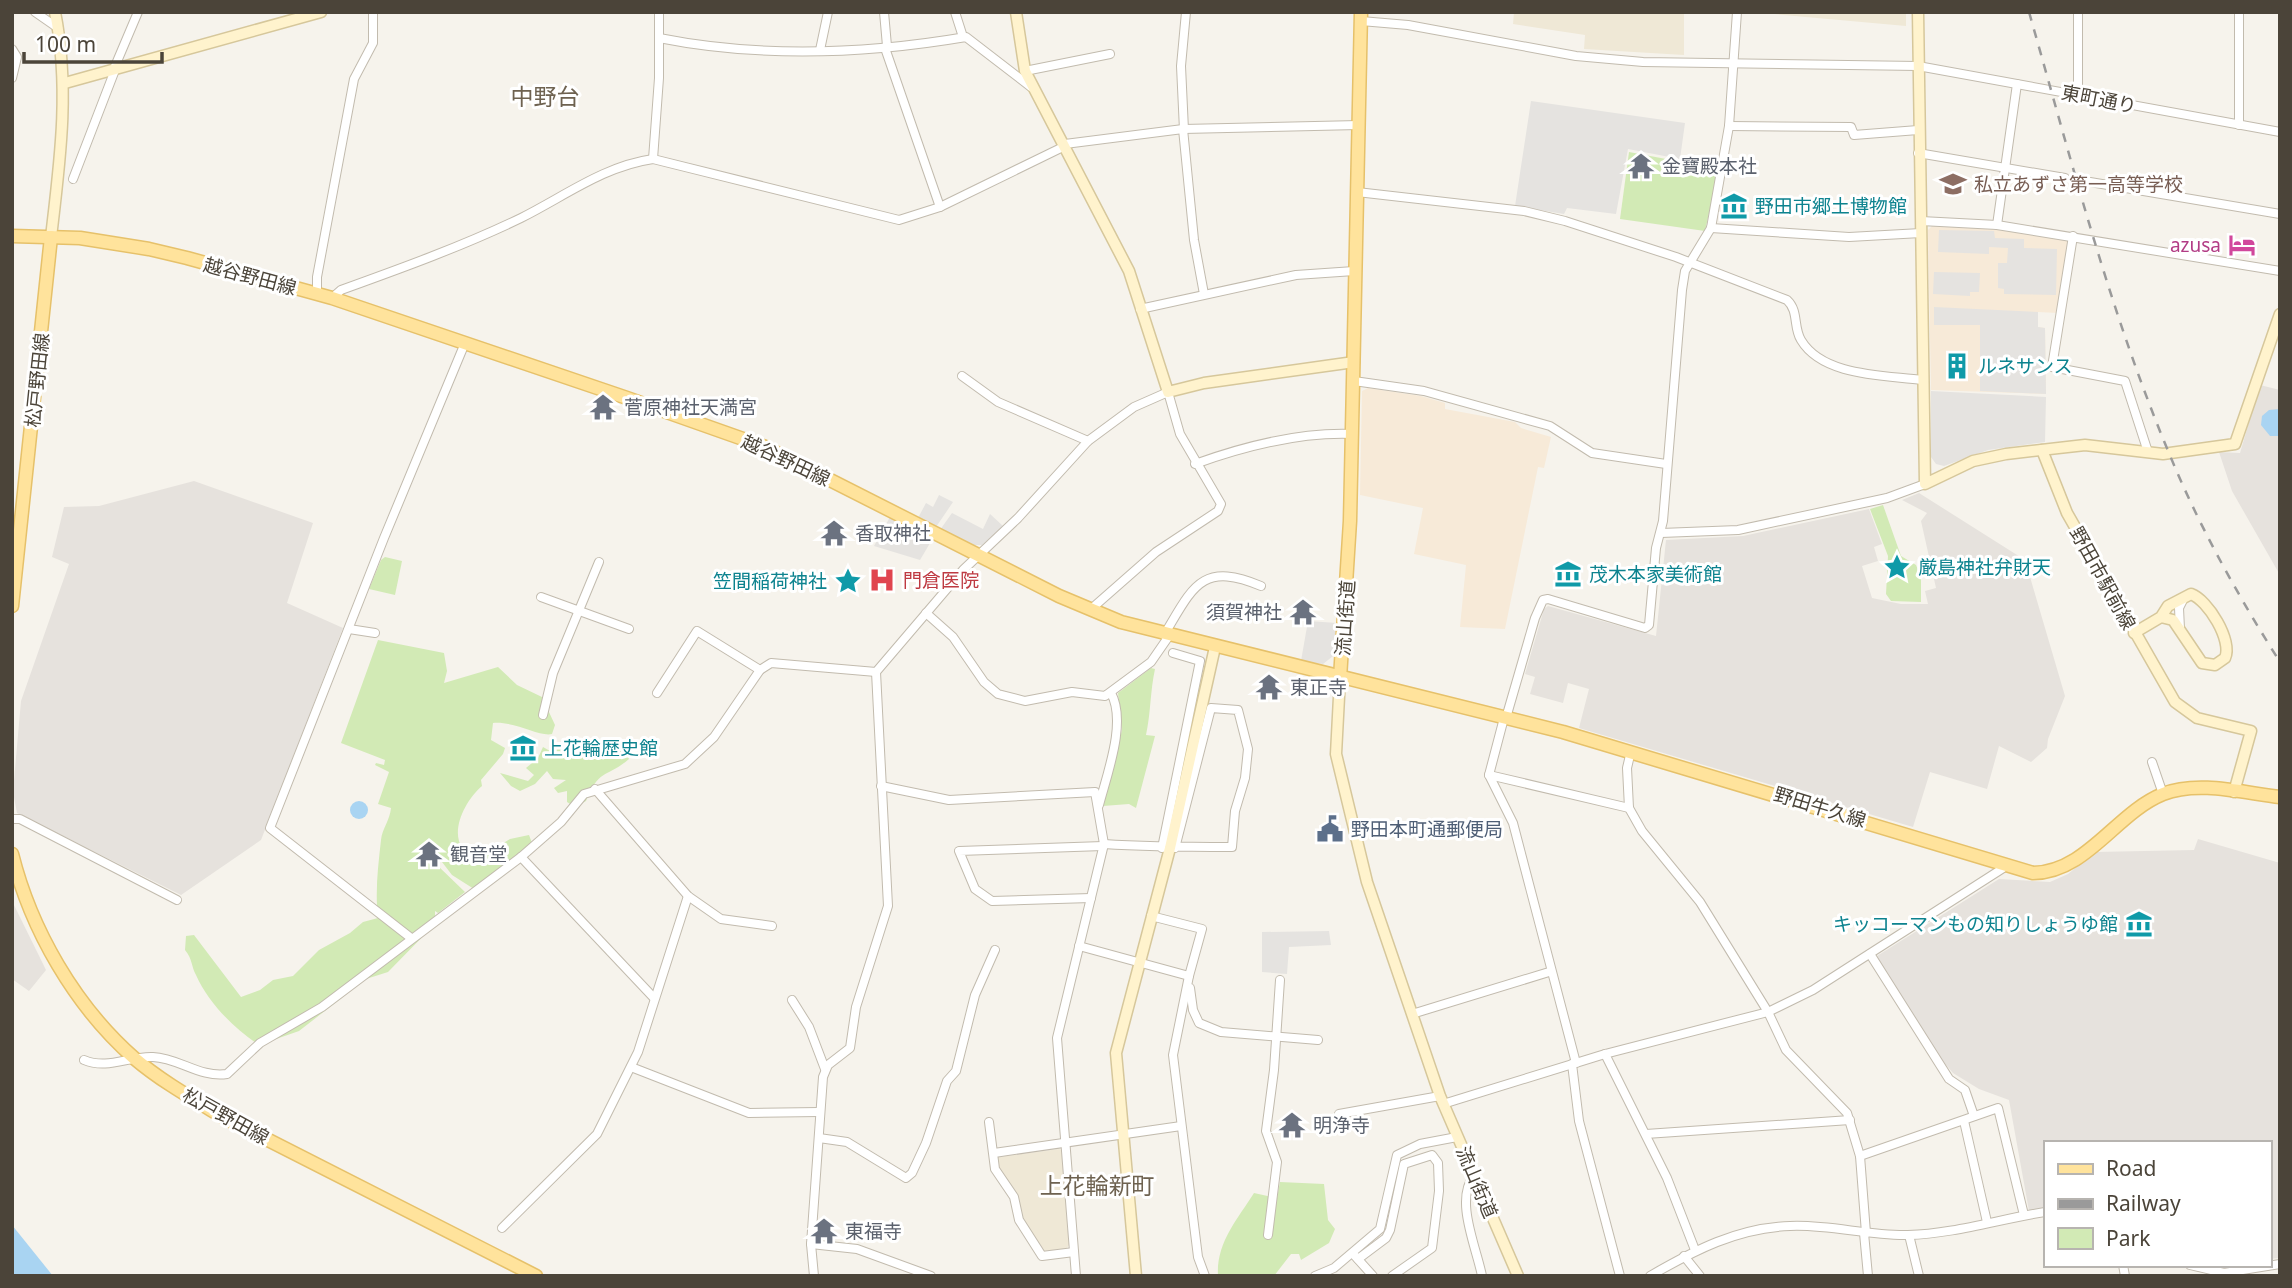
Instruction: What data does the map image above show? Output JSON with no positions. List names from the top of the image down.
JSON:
{
  "streets": {
    "main road": [
      "越谷野田線",
      "松戸野田線",
      "流山街道",
      "野田牛久線"
    ],
    "street": ["東町通り", "野田市駅前線"]
  },
  "crossings": [
    ["東町通り", "流山街道"],
    ["越谷野田線", "松戸野田線"],
    ["越谷野田線", "流山街道"],
    ["越谷野田線", "野田牛久線"],
    ["野田市駅前線", "野田牛久線"],
    ["流山街道", "野田牛久線"]
  ],
  "districts": ["中野台", "上花輪新町"],
  "places": {
    "temple": [
      "金寶殿本社",
      "菅原神社天満宮",
      "香取神社",
      "須賀神社",
      "東正寺",
      "観音堂",
      "明浄寺",
      "東福寺"
    ],
    "school or university": ["私立あずさ第一高等学校"],
    "museum": [
      "野田市郷土博物館",
      "茂木本家美術館",
      "上花輪歴史館",
      "キッコーマンもの知りしょうゆ館"
    ],
    "hotel": ["azusa"],
    "building": ["ルネサンス"],
    "place": ["厳島神社弁財天", "笠間稲荷神社"],
    "hospital": ["門倉医院"],
    "public building": ["野田本町通郵便局"]
  },
  "legend": ["Road", "Railway", "Park"],
  "scale_bar": "100 m"
}
